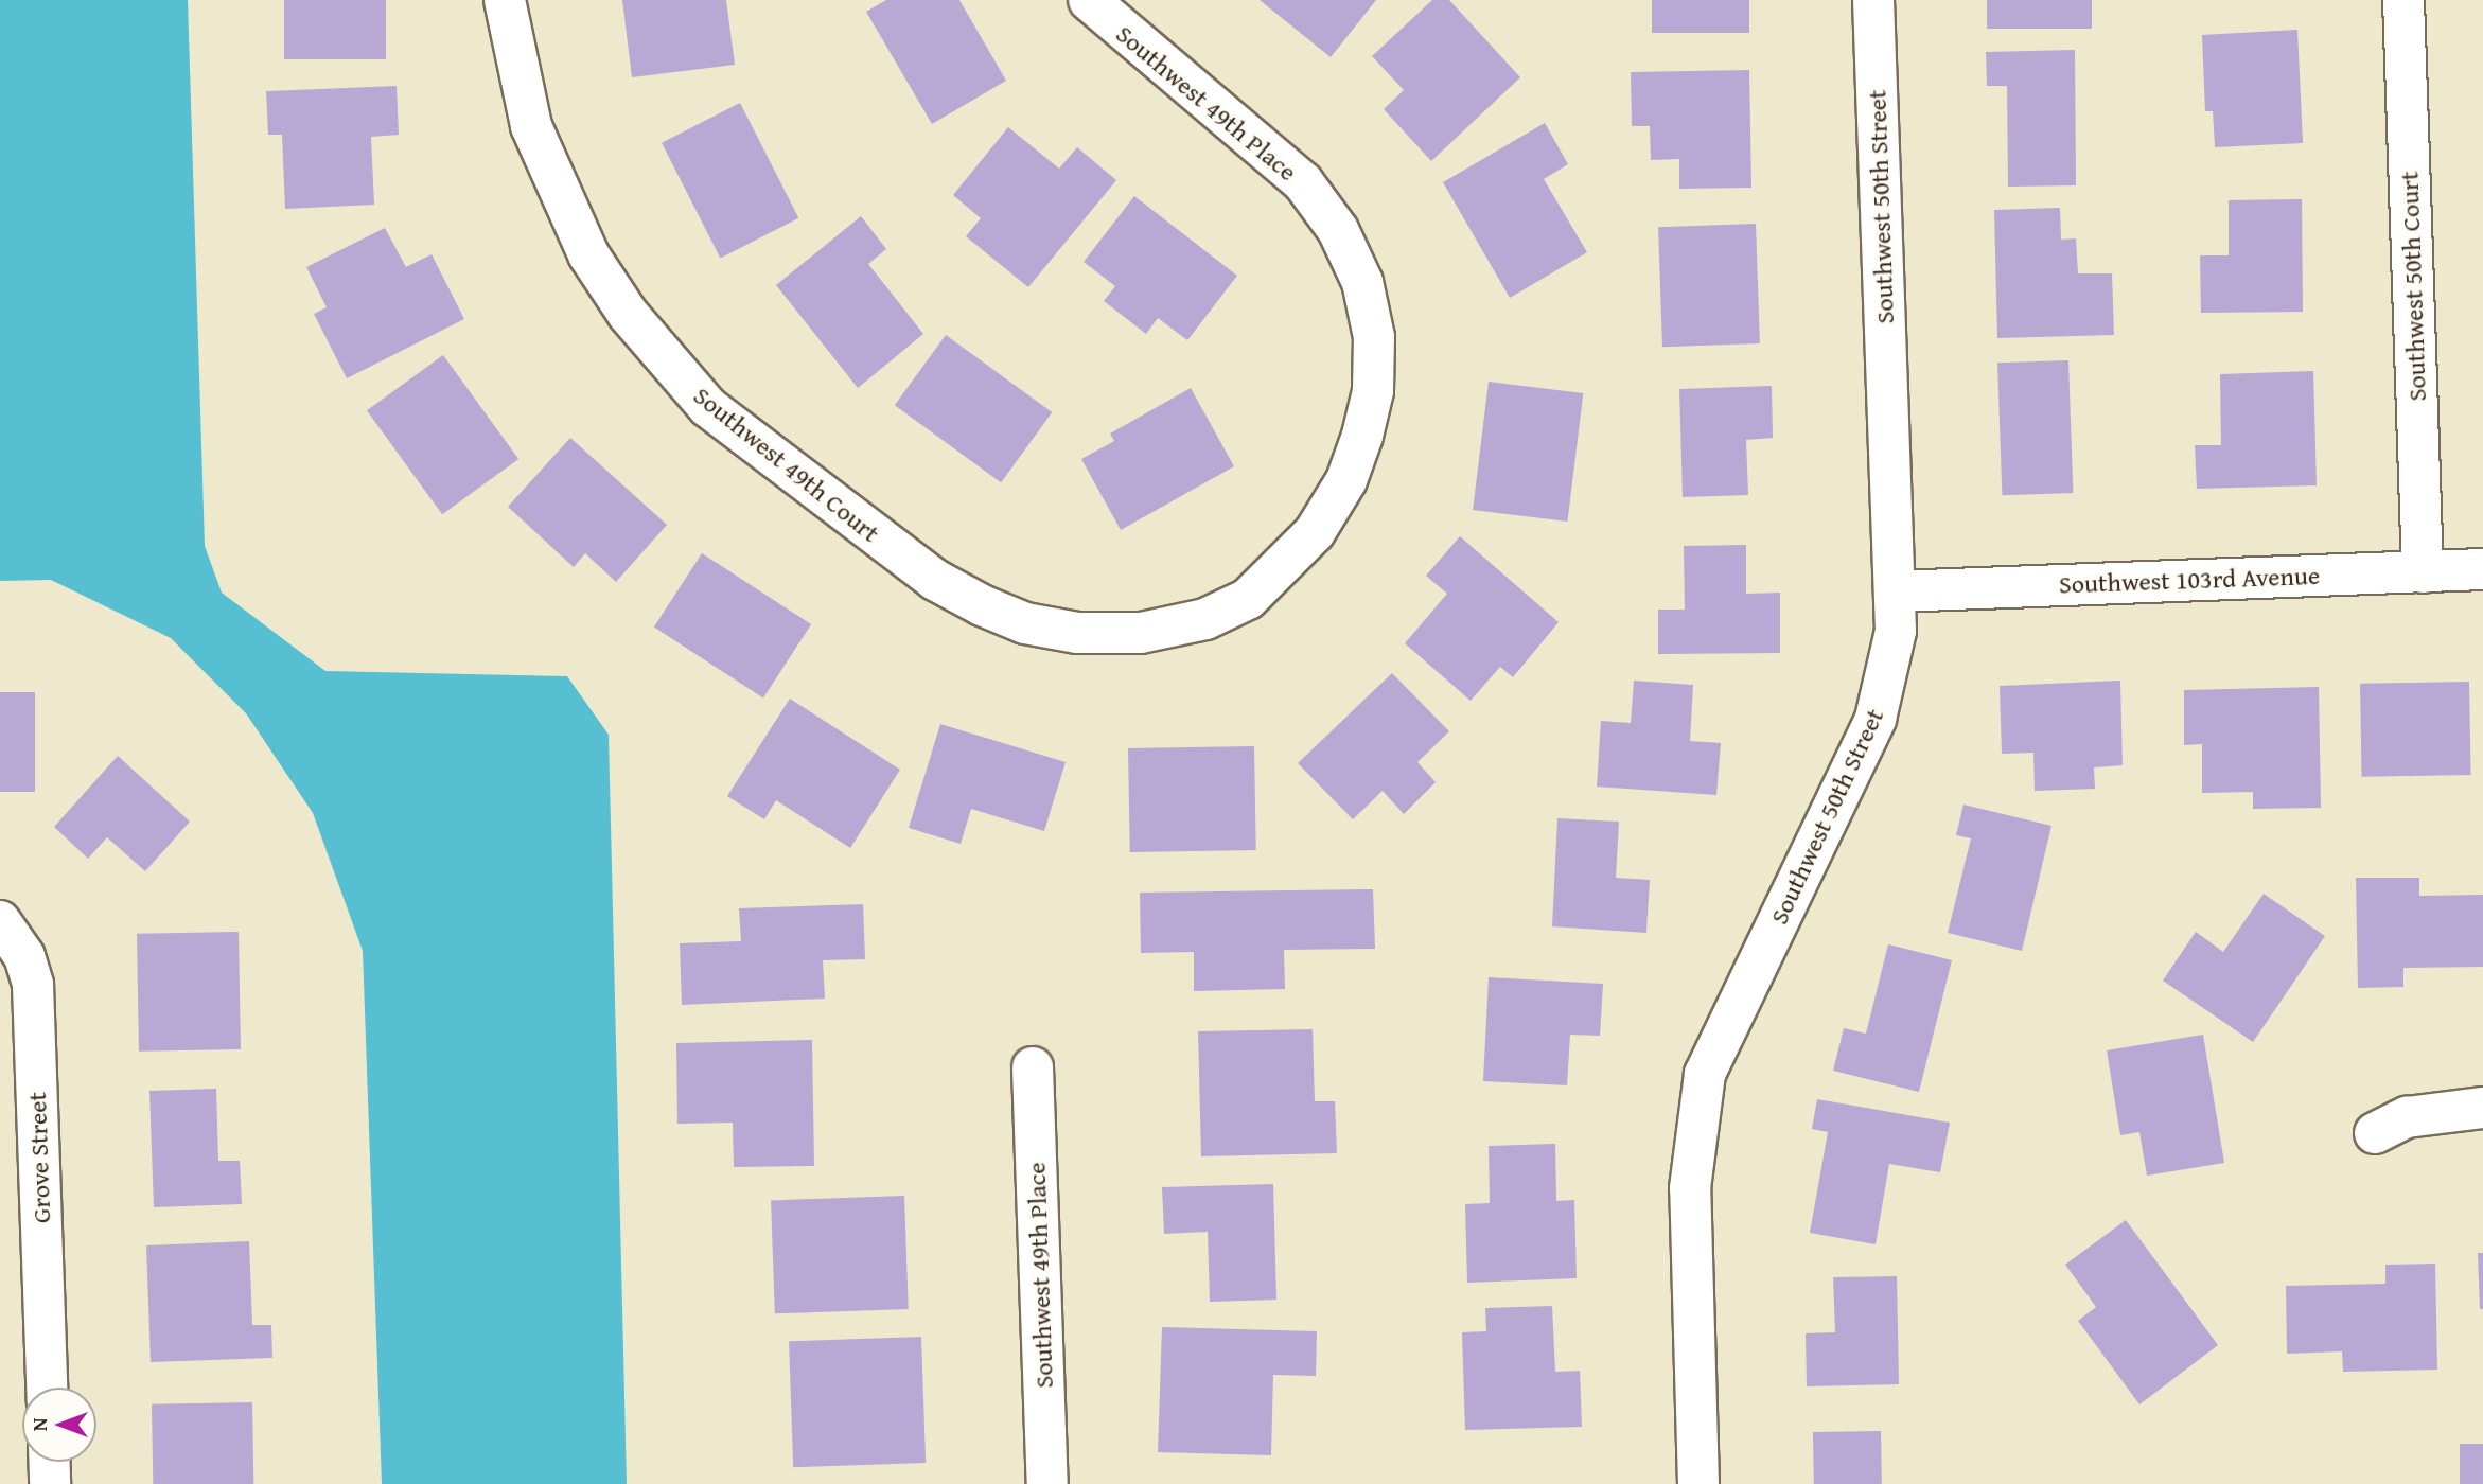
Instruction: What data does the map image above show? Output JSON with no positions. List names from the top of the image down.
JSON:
{
  "streets": {
    "street": [
      "Southwest 49th Place",
      "Southwest 50th Street",
      "Southwest 50th Court",
      "Southwest 49th Court",
      "Southwest 103rd Avenue",
      "Grove Street"
    ]
  },
  "crossings": [
    ["Southwest 49th Place", "Southwest 49th Court"],
    ["Southwest 50th Street", "Southwest 103rd Avenue"],
    ["Southwest 50th Court", "Southwest 103rd Avenue"]
  ],
  "north": "left"
}
